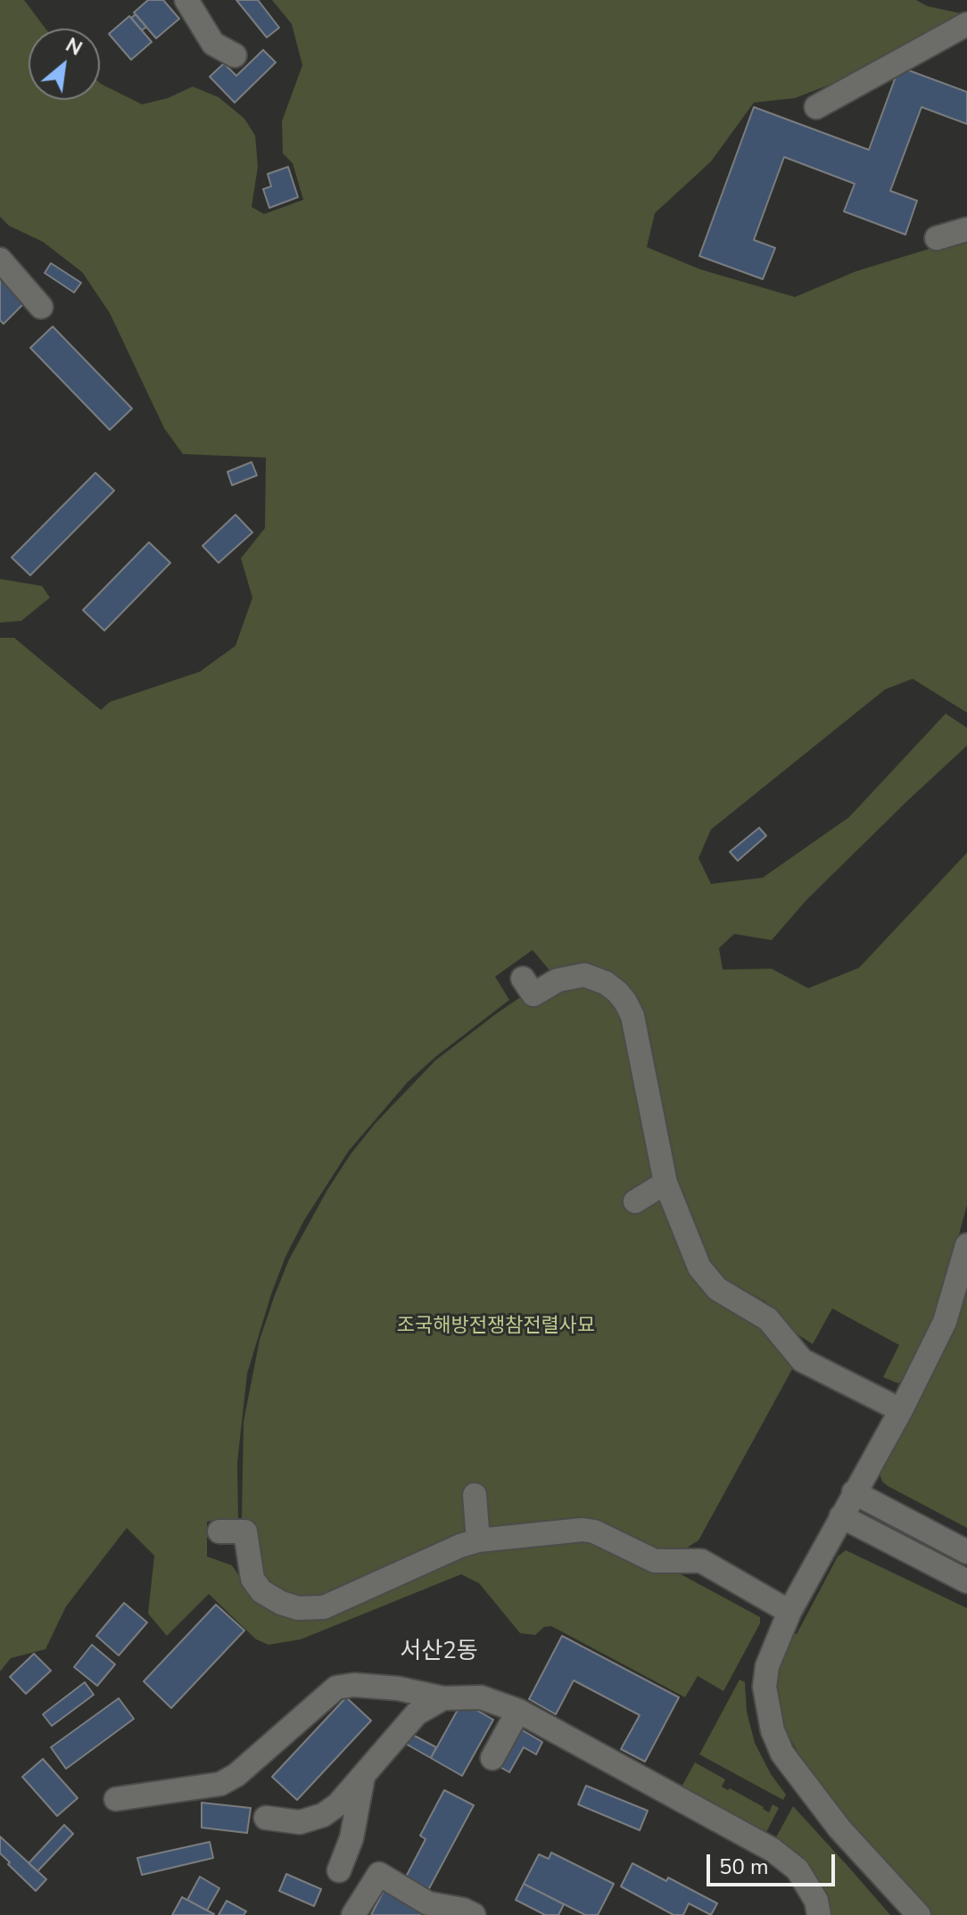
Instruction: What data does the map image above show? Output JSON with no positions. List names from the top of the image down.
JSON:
{
  "districts": ["서산2동"],
  "parks": ["조국해방전쟁참전렬사묘"],
  "scale_bar": "50 m",
  "north": "top right"
}
